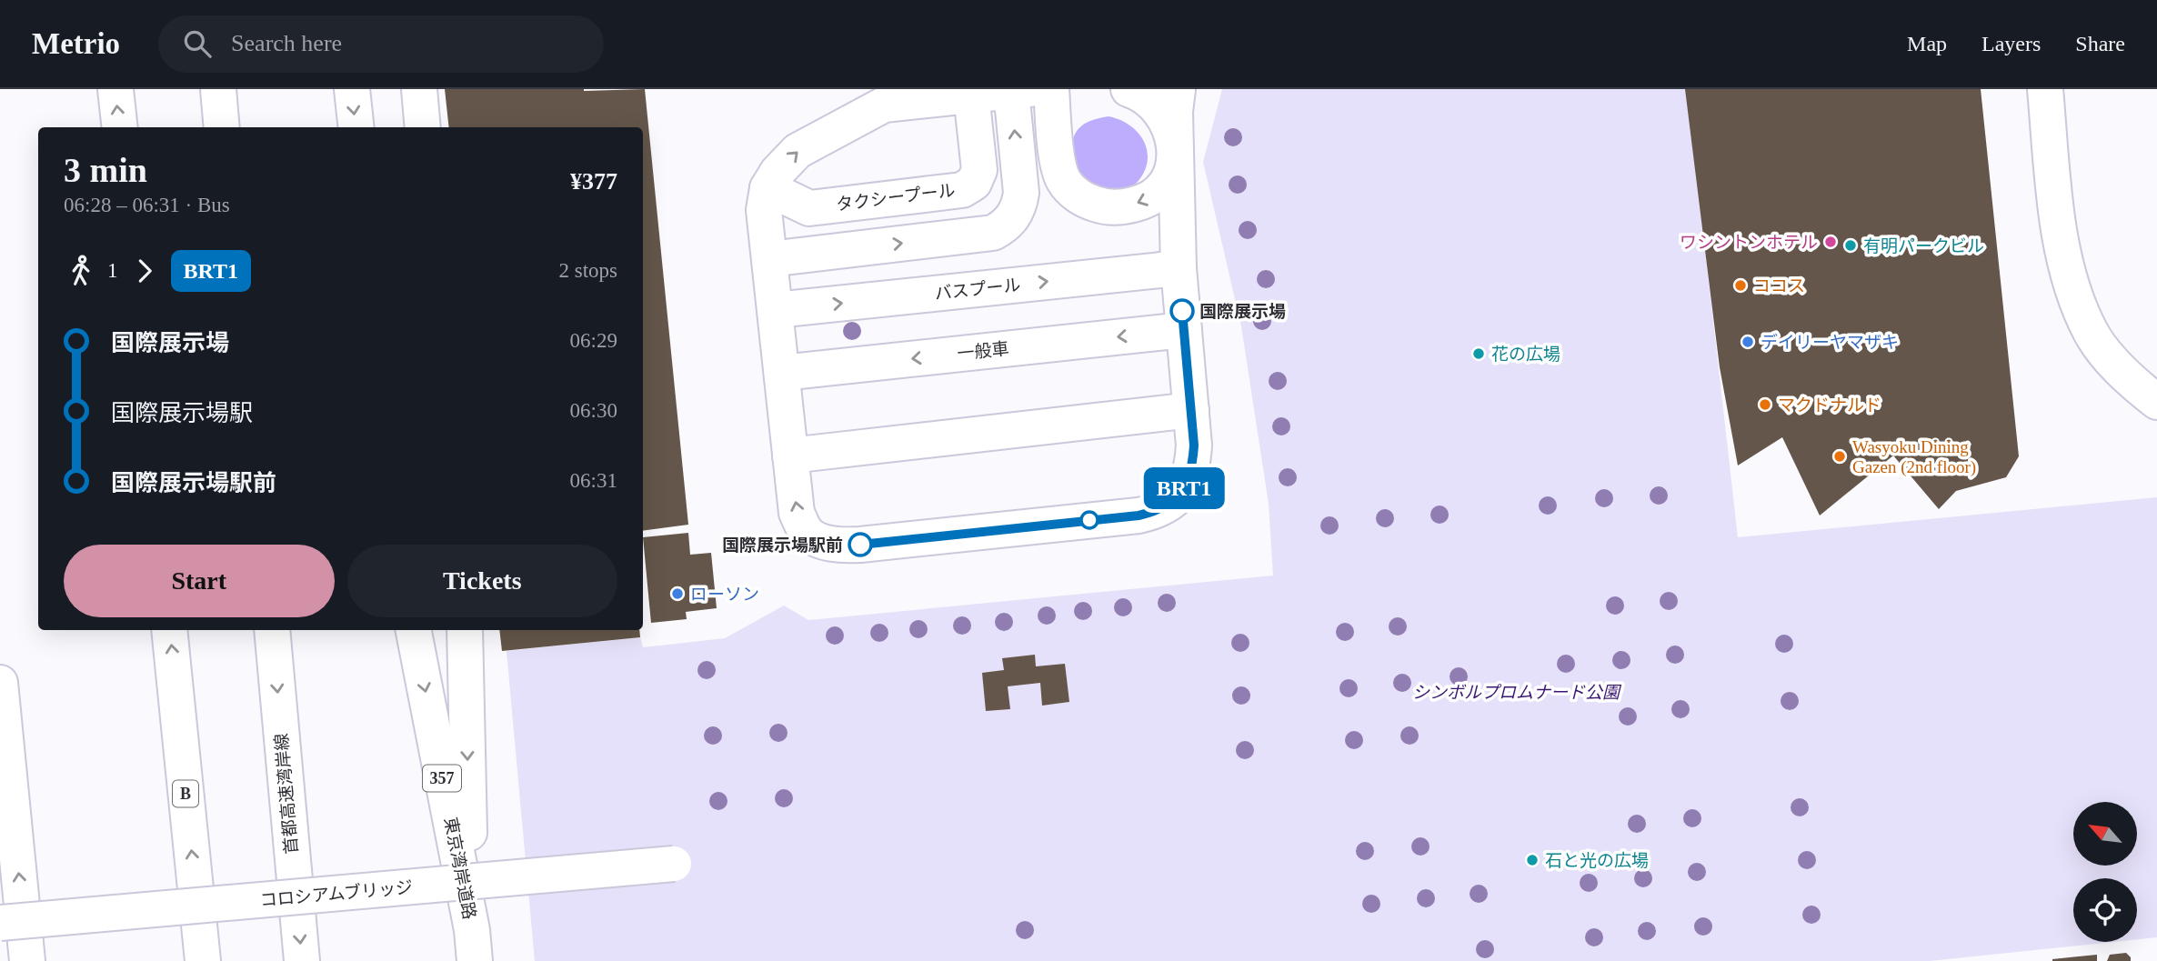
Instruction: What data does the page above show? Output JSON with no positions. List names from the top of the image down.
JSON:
{
  "streets": {
    "main road": [
      "タクシープール",
      "バスプール",
      "一般車",
      "357",
      "B",
      "首都高速湾岸線",
      "東京湾岸道路",
      "コロシアムブリッジ"
    ]
  },
  "crossings": [
    ["357", "東京湾岸道路"]
  ],
  "parks": ["シンボルプロムナード公園"],
  "places": [
    "ワシントンホテル",
    "有明パークビル",
    "ココス",
    "国際展示場",
    "デイリーヤマザキ",
    "花の広場",
    "マクドナルド",
    "Wasyoku Dining Gazen (2nd floor)",
    "国際展示場駅前",
    "ローソン",
    "石と光の広場"
  ],
  "lines": ["bus line BRT1"],
  "north": "top left",
  "page": {
    "header": "Metrio",
    "search": "Search here",
    "nav": ["Map", "Layers", "Share"],
    "on_map": "BRT1",
    "heading": ["3 min", "06:28 – 06:31 · Bus", "¥377"],
    "legs": ["1", "BRT1", "2 stops"],
    "list": [
      {
        "name": "国際展示場",
        "value": "06:29"
      },
      {
        "name": "国際展示場駅",
        "value": "06:30"
      },
      {
        "name": "国際展示場駅前",
        "value": "06:31"
      }
    ],
    "buttons": ["Start", "Tickets"]
  }
}
